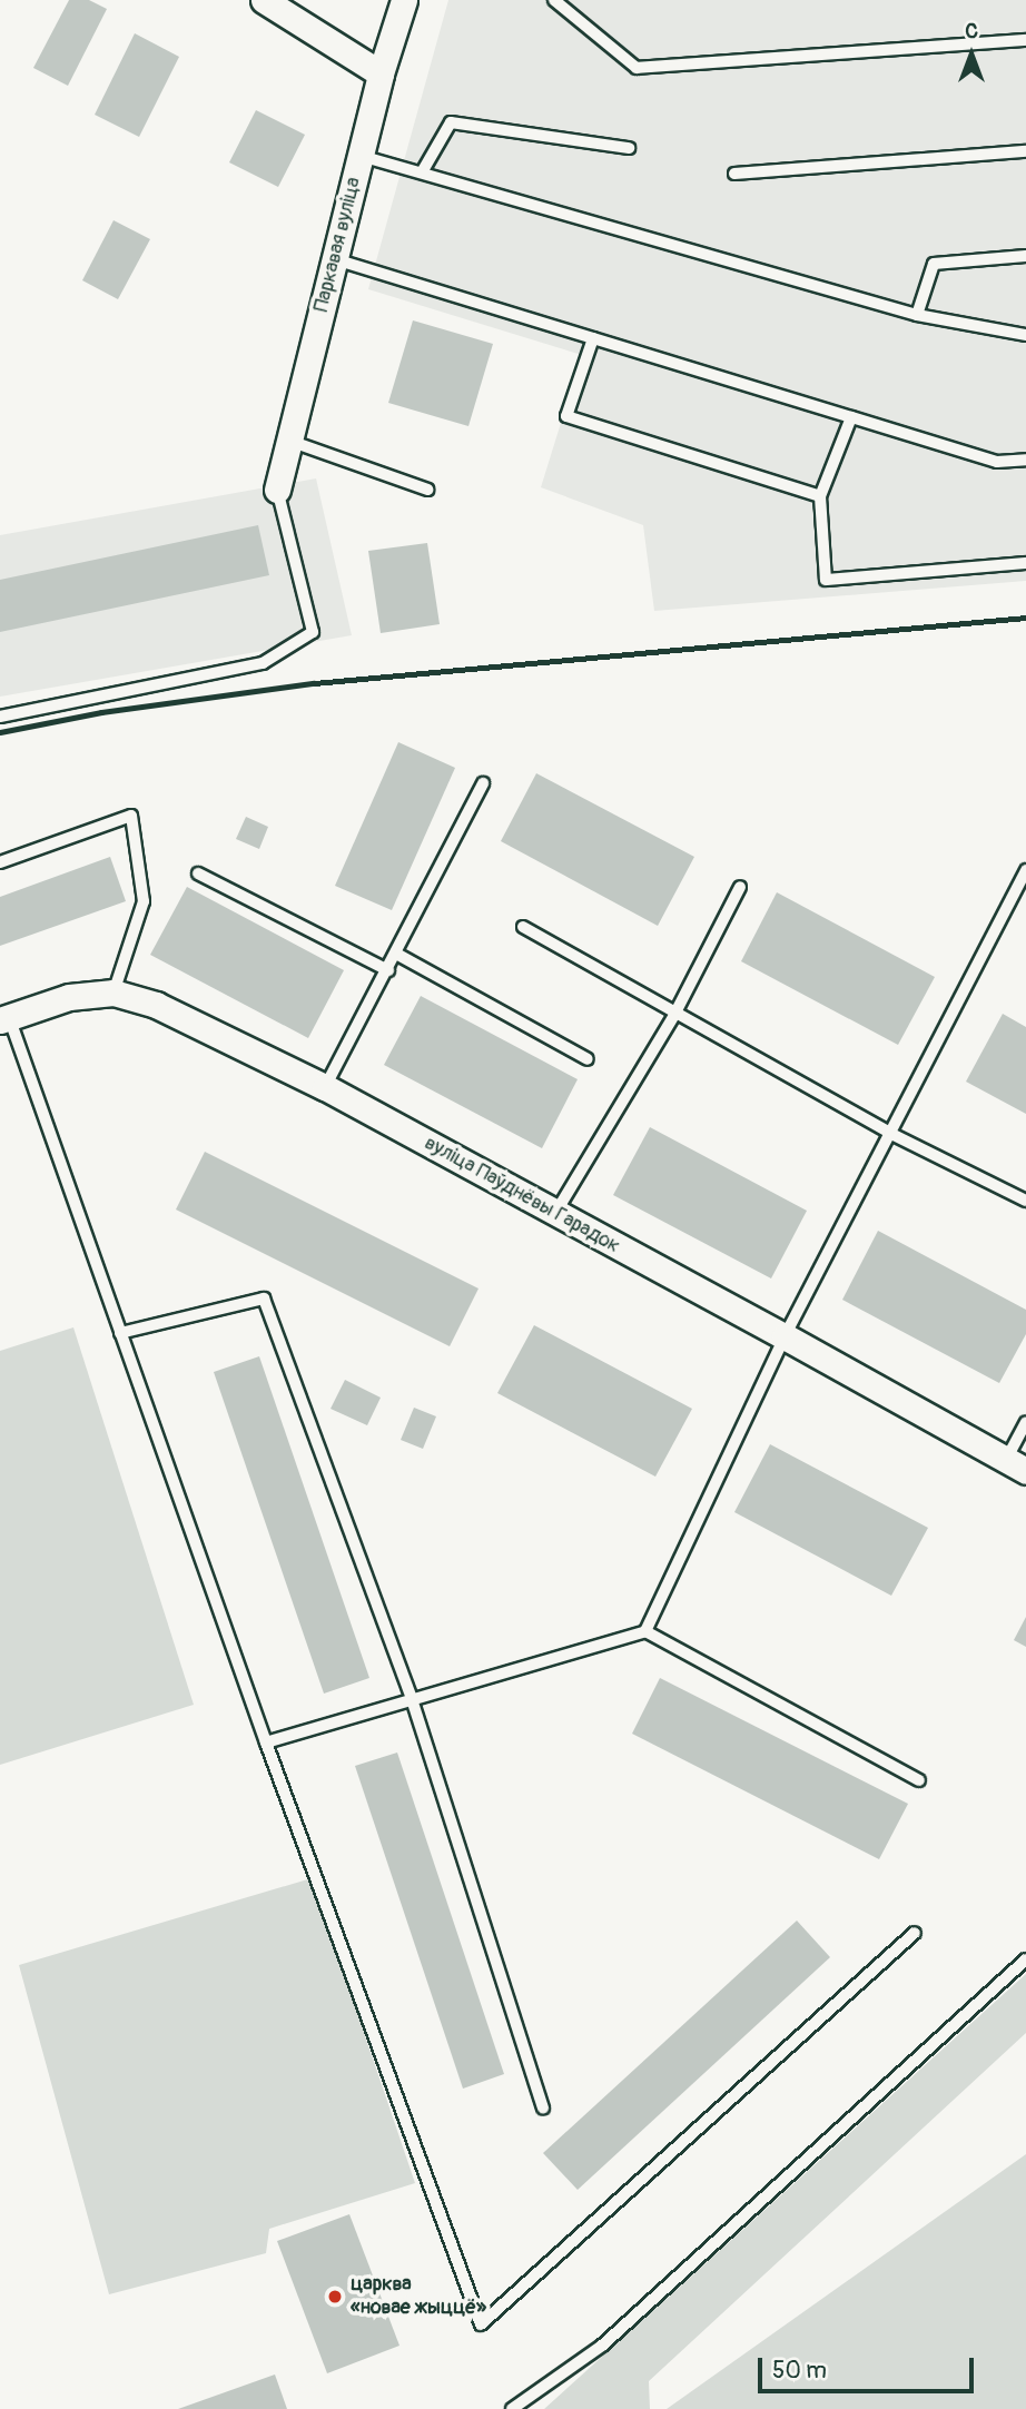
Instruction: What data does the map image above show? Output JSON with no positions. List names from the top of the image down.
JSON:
{
  "streets": {
    "street": ["Паркавая вуліца", "вуліца Паўднёвы Гарадок"]
  },
  "places": ["царква «новае жыццё»"],
  "scale_bar": "50 m",
  "north": "top"
}
